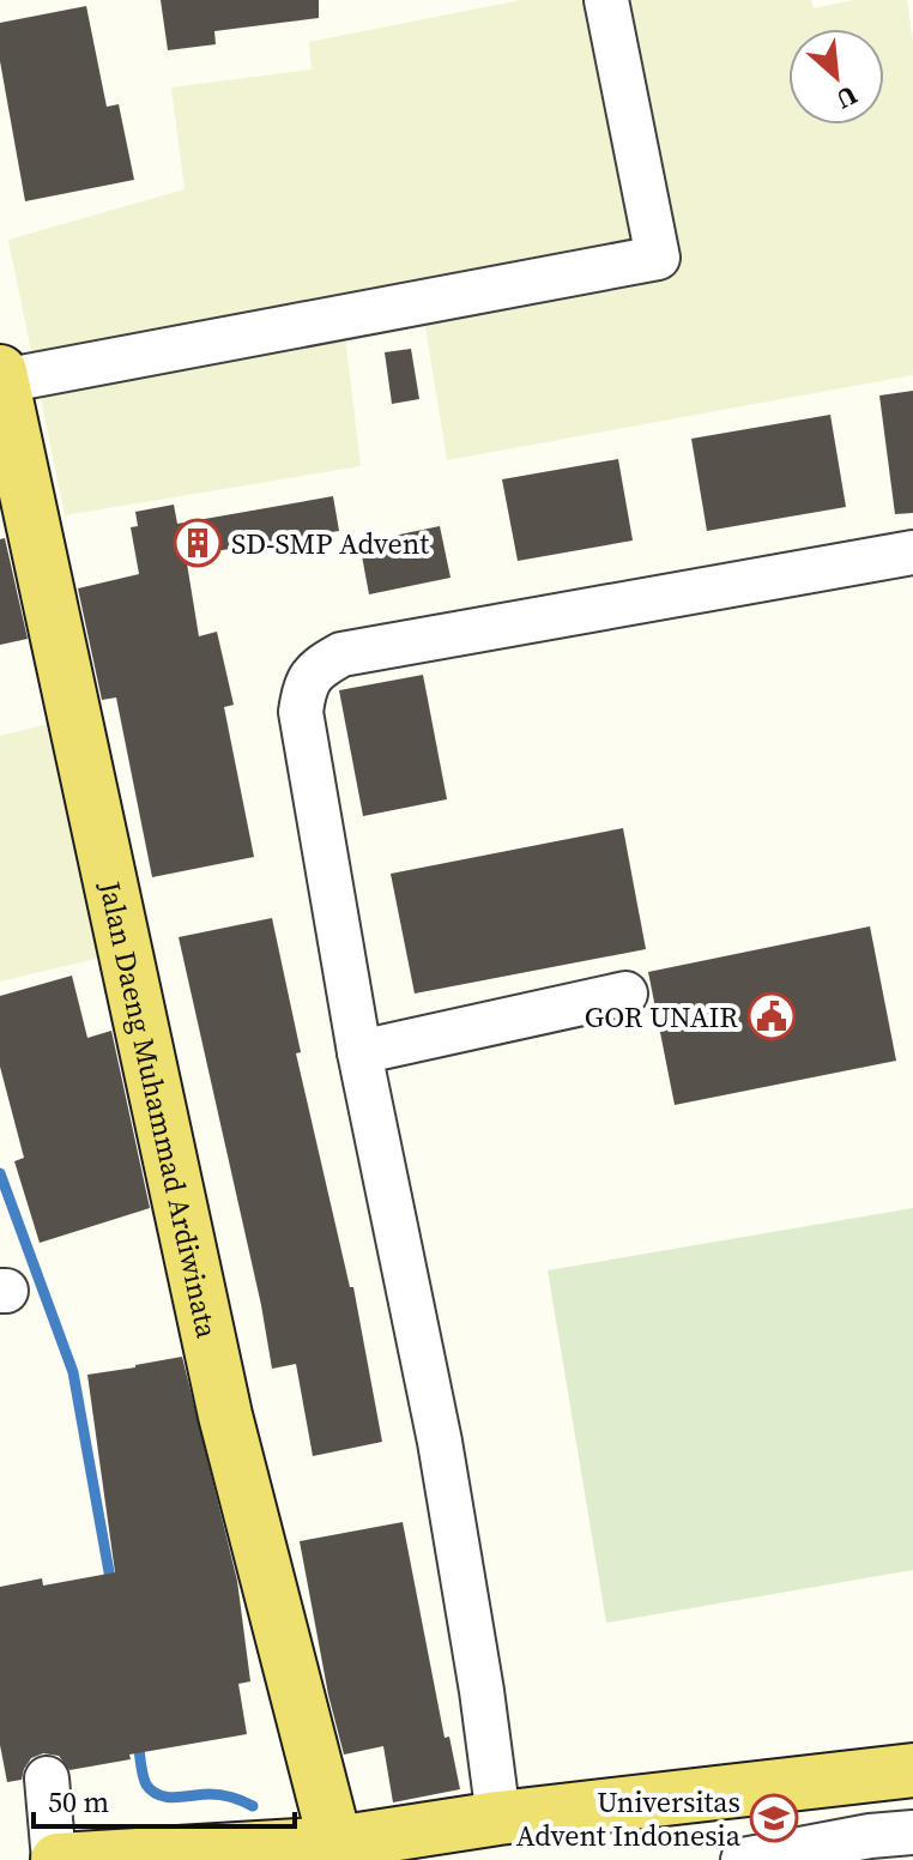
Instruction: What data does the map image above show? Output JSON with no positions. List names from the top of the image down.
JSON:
{
  "streets": {
    "main road": ["Jalan Daeng Muhammad Ardiwinata"]
  },
  "places": {
    "building": ["SD-SMP Advent"],
    "public building": ["GOR UNAIR"],
    "school or university": ["Universitas Advent Indonesia"]
  },
  "scale_bar": "50 m",
  "north": "bottom right"
}
